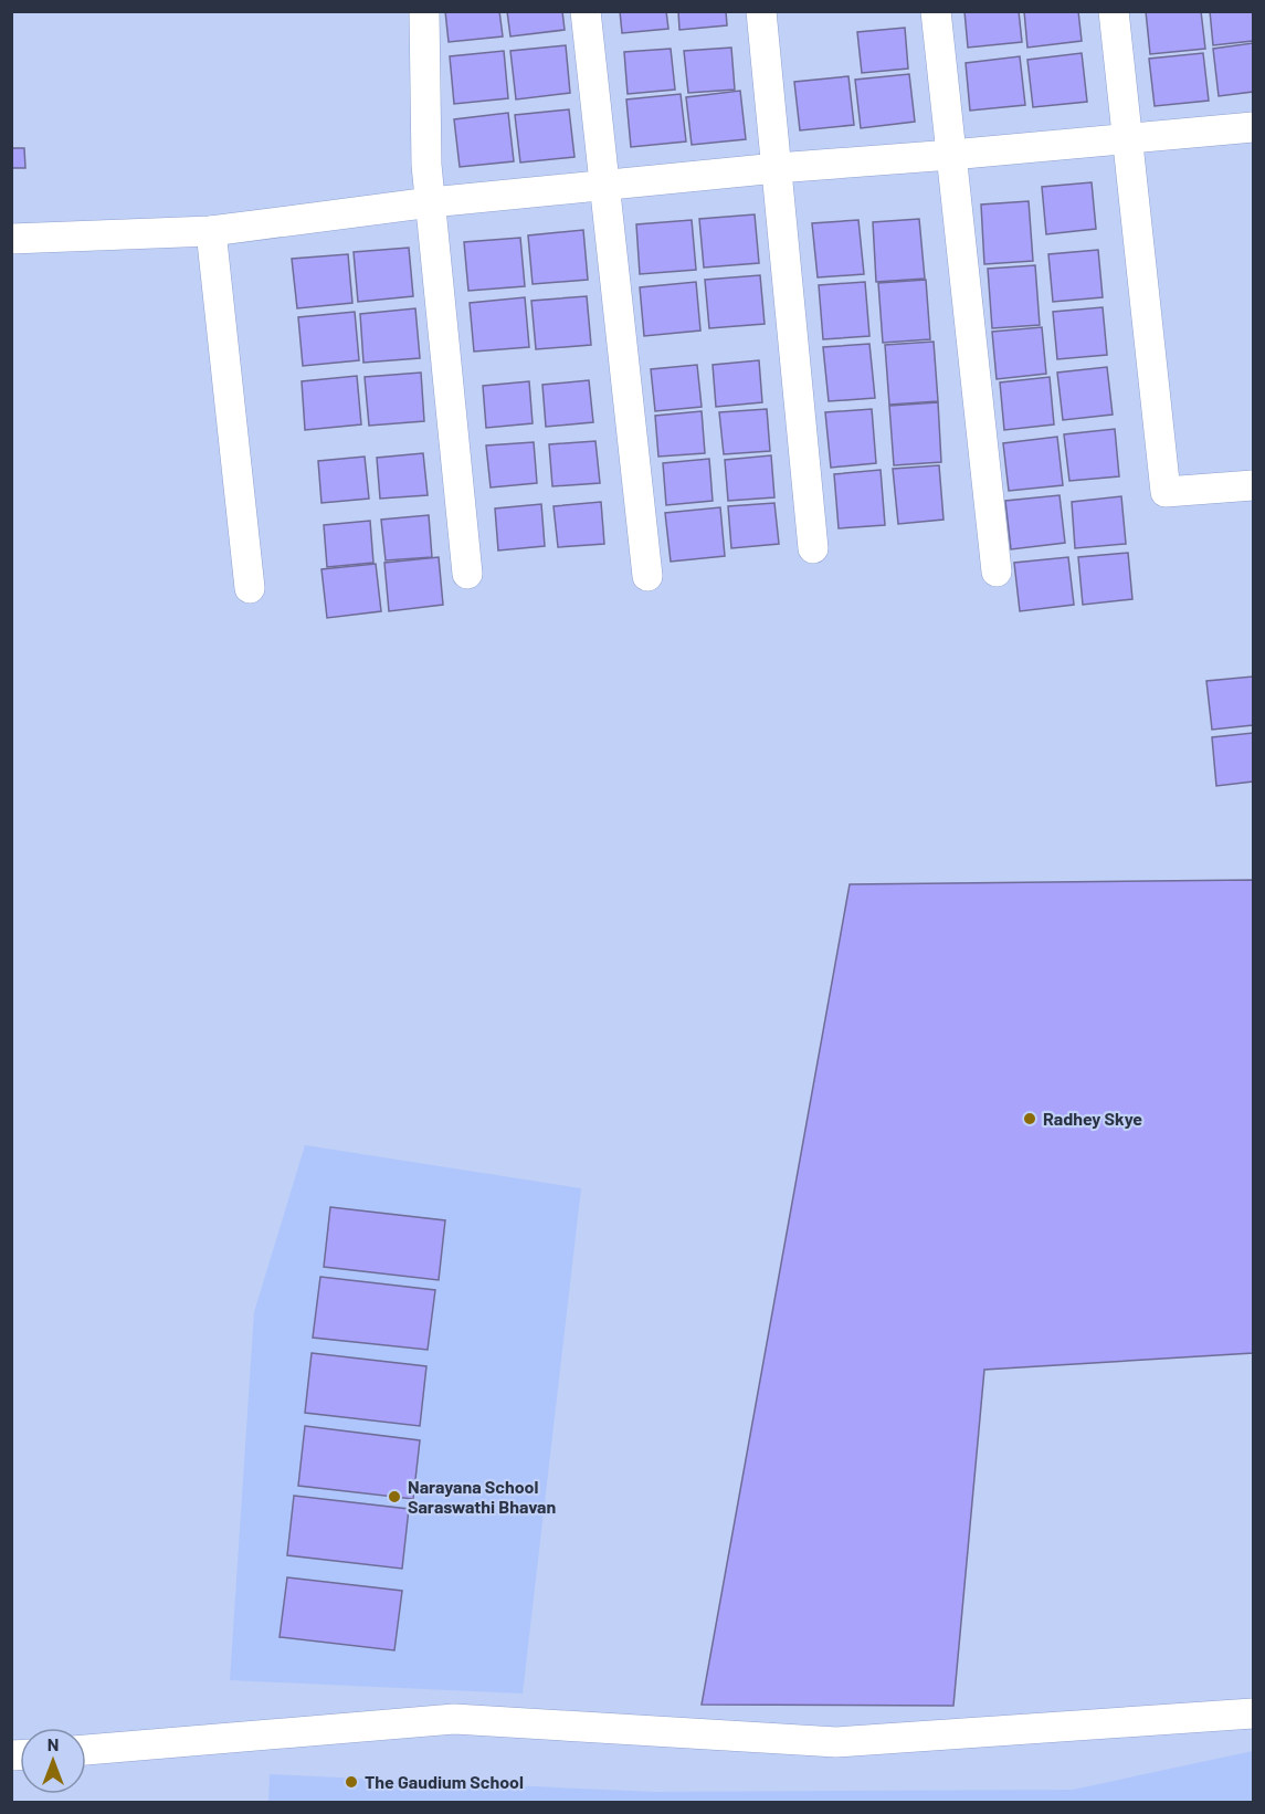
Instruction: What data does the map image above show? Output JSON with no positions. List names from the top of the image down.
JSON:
{
  "places": ["Radhey Skye", "Narayana School Saraswathi Bhavan", "The Gaudium School"],
  "north": "top"
}
